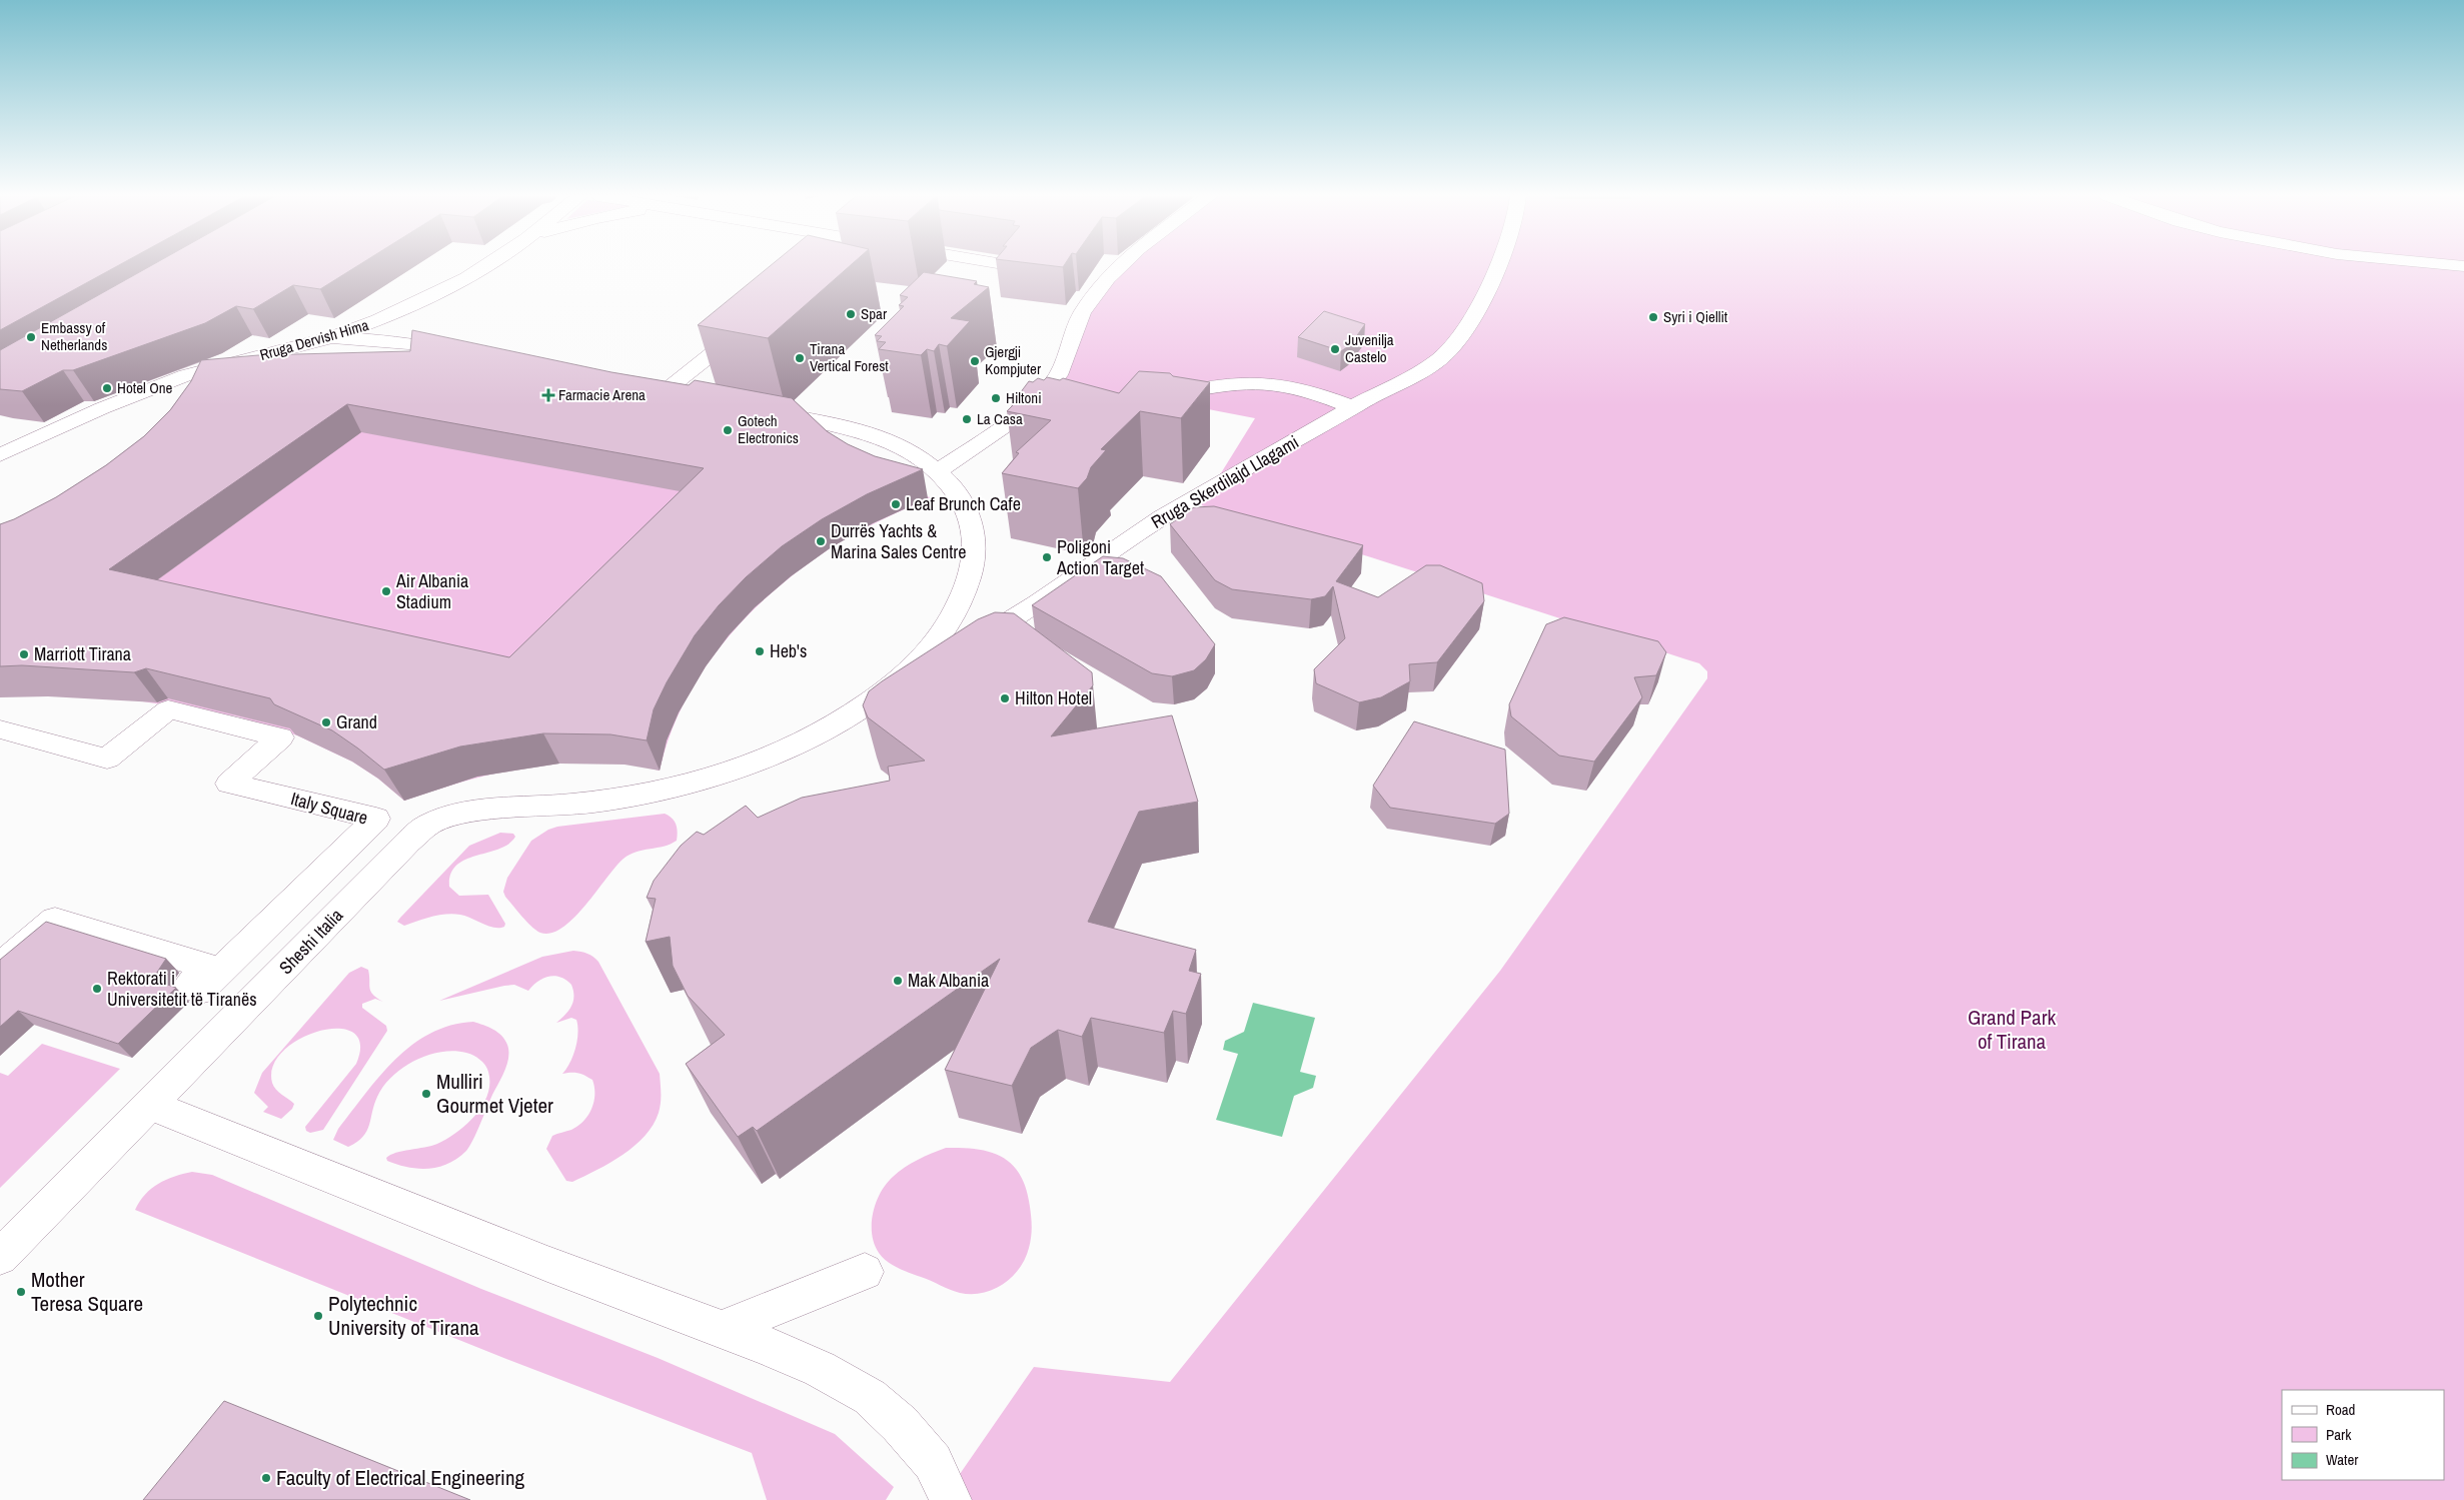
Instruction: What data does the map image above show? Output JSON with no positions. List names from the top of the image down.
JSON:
{
  "streets": {
    "street": [
      "Rruga Dervish Hima",
      "Rruga Skerdilajd Llagami",
      "Italy Square",
      "Sheshi Italia"
    ]
  },
  "crossings": [
    ["Rruga Skerdilajd Llagami", "Sheshi Italia"]
  ],
  "parks": ["Grand Park of Tirana"],
  "places": {
    "other": [
      "Spar",
      "Syri i Qiellit",
      "Embassy of Netherlands",
      "Juvenilja Castelo",
      "Tirana Vertical Forest",
      "Gjergji Kompjuter",
      "Hotel One",
      "Hiltoni",
      "La Casa",
      "Gotech Electronics",
      "Leaf Brunch Cafe",
      "Durrës Yachts & Marina Sales Centre",
      "Poligoni Action Target",
      "Air Albania Stadium",
      "Heb's",
      "Marriott Tirana",
      "Hilton Hotel",
      "Grand",
      "Mak Albania",
      "Rektorati i Universitetit të Tiranës",
      "Mulliri Gourmet Vjeter",
      "Mother Teresa Square",
      "Polytechnic University of Tirana",
      "Faculty of Electrical Engineering"
    ],
    "health": ["Farmacie Arena"]
  },
  "legend": ["Road", "Park", "Water"]
}
